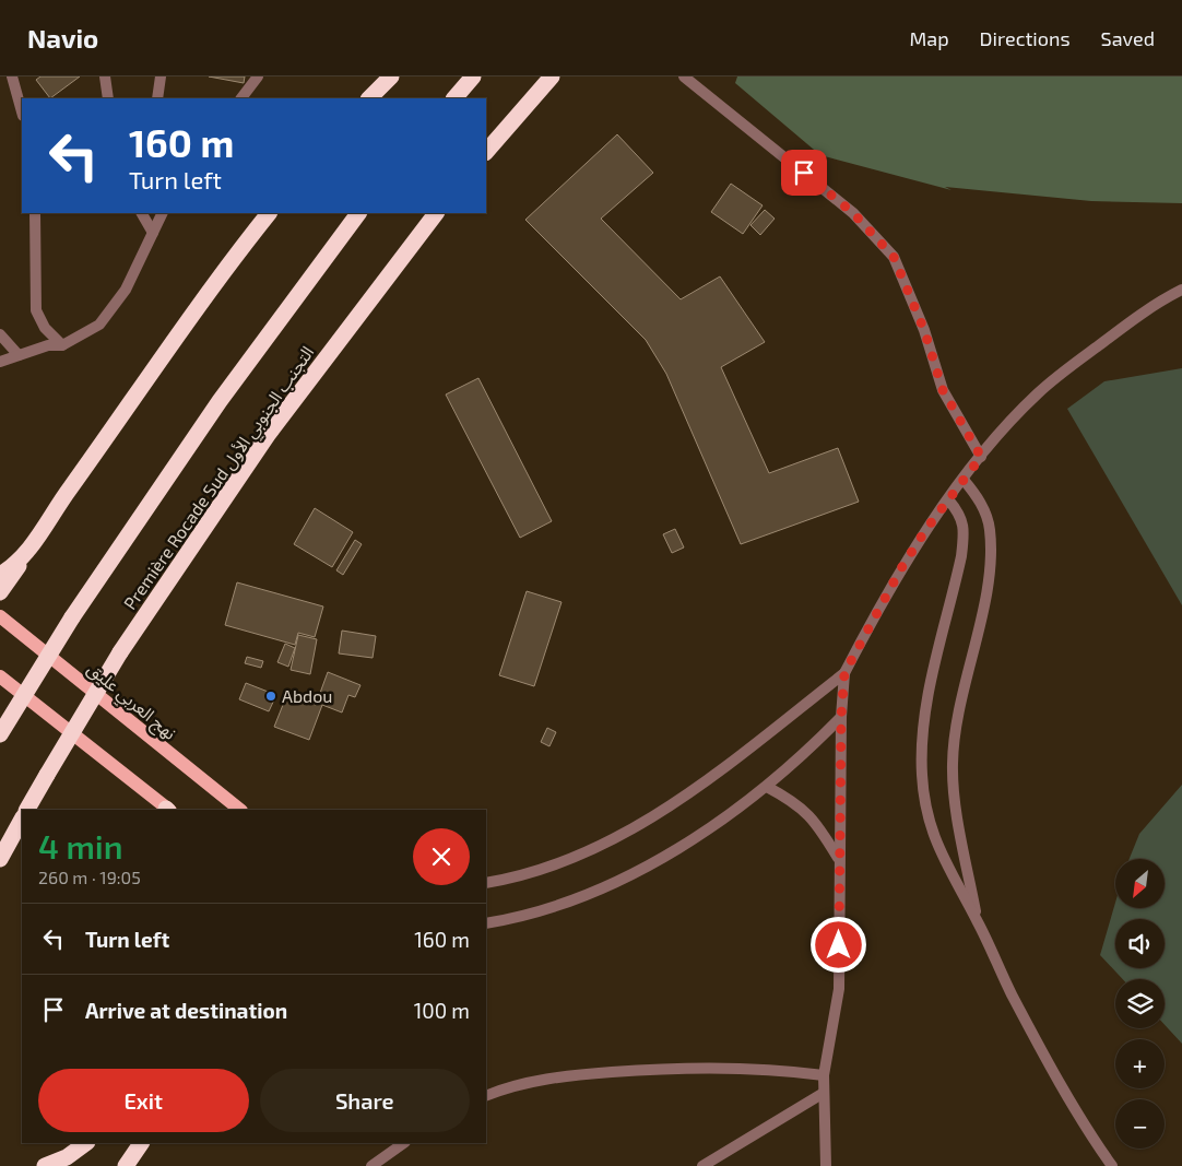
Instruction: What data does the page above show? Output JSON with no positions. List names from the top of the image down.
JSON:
{
  "streets": {
    "highway": ["Première Rocade Sud التجنب الجنوبي الأول"],
    "main road": ["نهج العربي عليق"]
  },
  "places": ["Abdou"],
  "north": "bottom left",
  "page": {
    "header": "Navio",
    "nav": ["Map", "Directions", "Saved"],
    "turn": ["160 m", "Turn left"],
    "heading": ["4 min", "260 m · 19:05"],
    "map_buttons": ["+", "−"],
    "list": [
      {
        "name": "Turn left",
        "value": "160 m"
      },
      {
        "name": "Arrive at destination",
        "value": "100 m"
      }
    ],
    "buttons": ["Exit", "Share"]
  }
}
